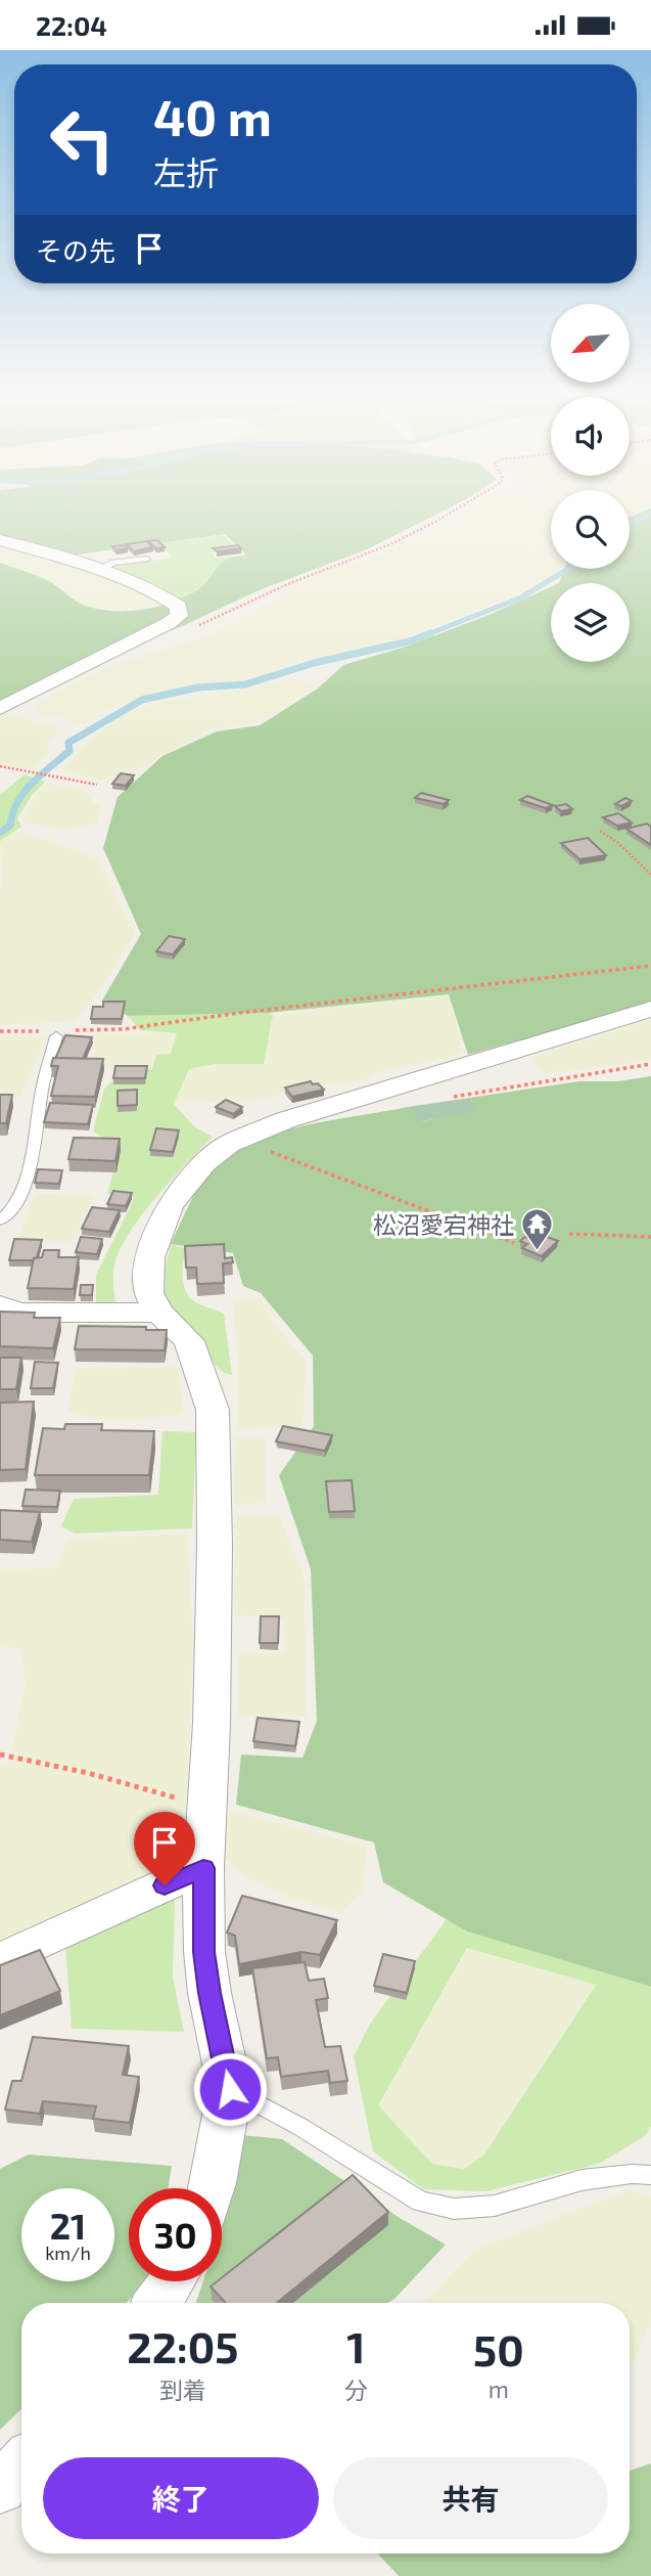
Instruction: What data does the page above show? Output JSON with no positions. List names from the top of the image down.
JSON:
{
  "places": {
    "temple": ["松沼愛宕神社"]
  },
  "north": "bottom left",
  "page": {
    "status": "22:04",
    "turn": ["40 m", "左折"],
    "then": "その先",
    "speed": "21 km/h",
    "limit": "30",
    "eta": [
      "22:05",
      "到着",
      "1",
      "分",
      "50",
      "m"
    ],
    "buttons": ["終了", "共有"]
  }
}
